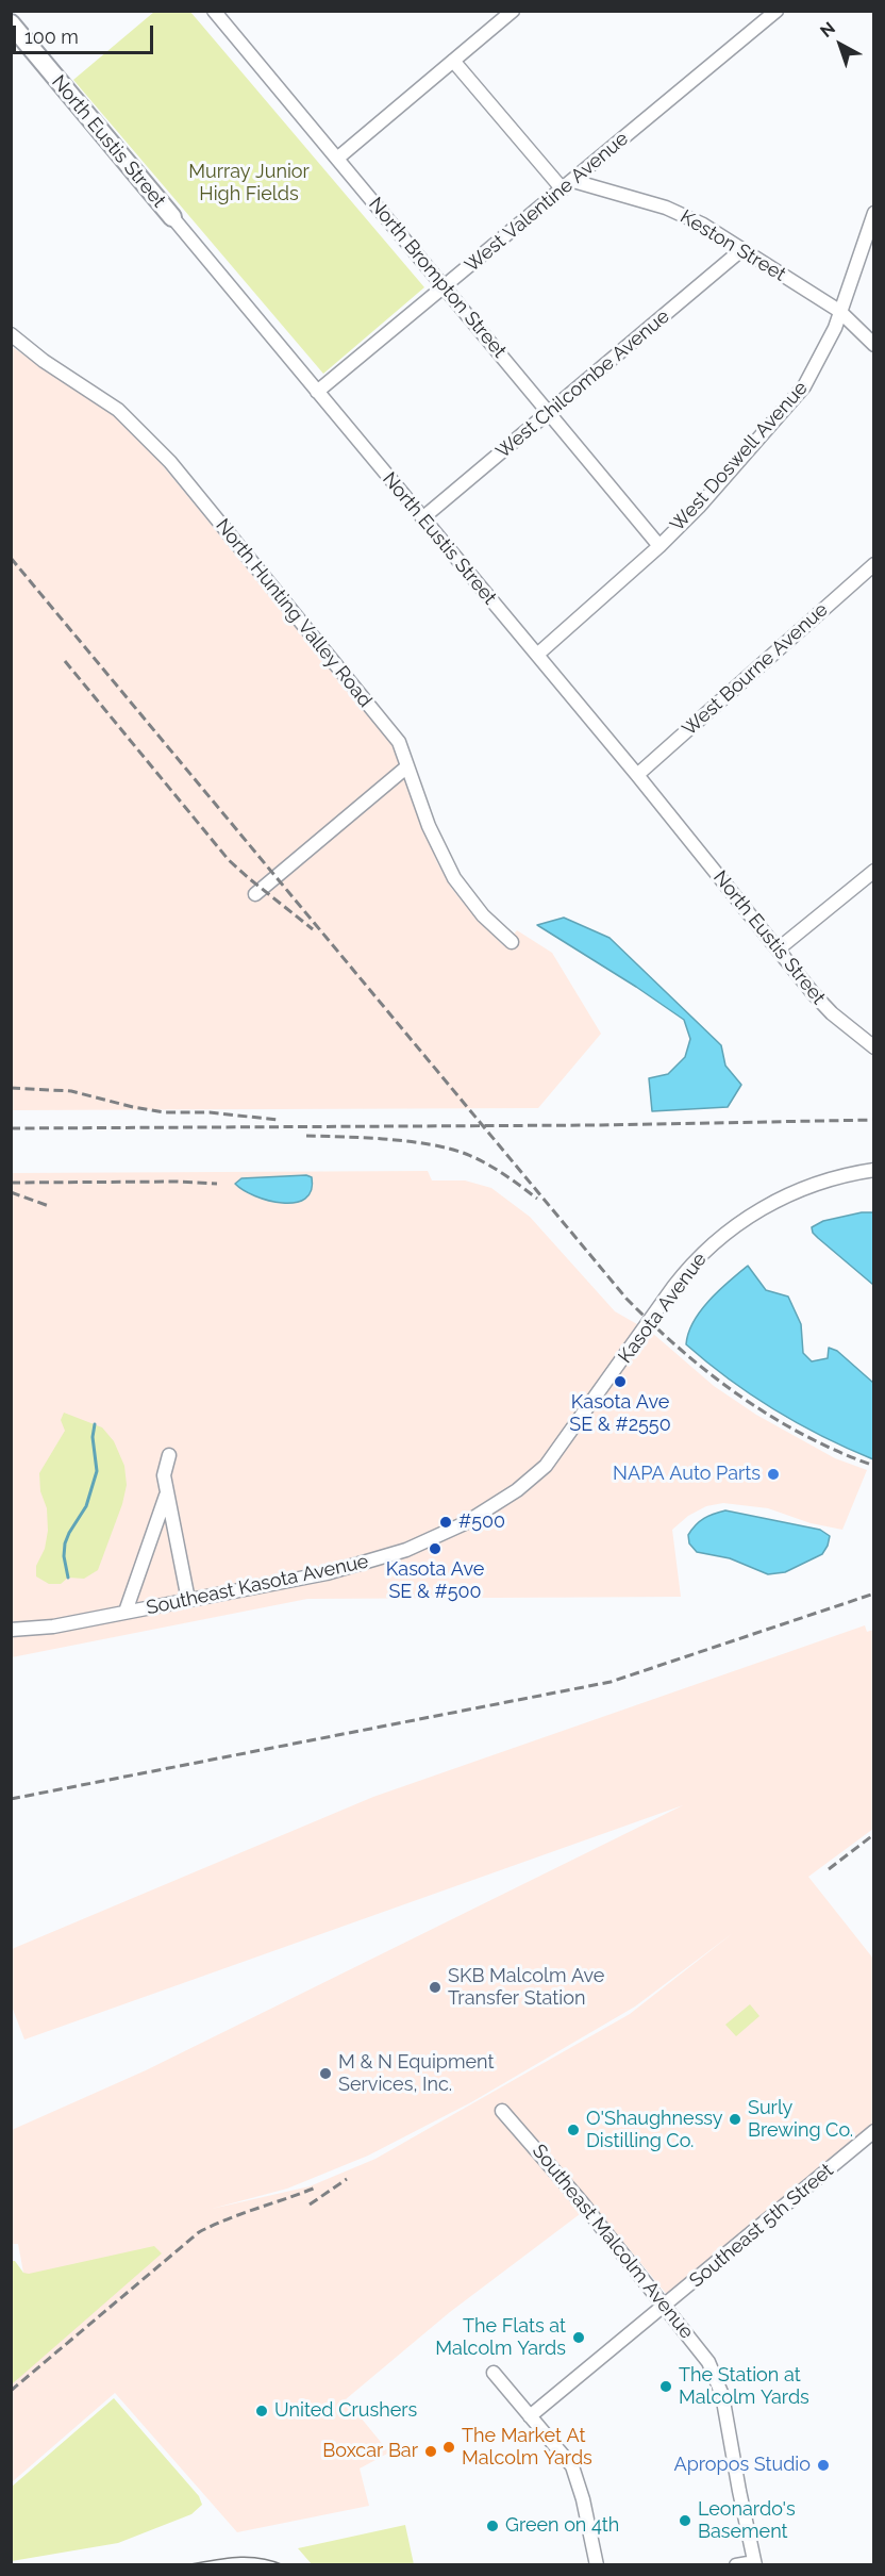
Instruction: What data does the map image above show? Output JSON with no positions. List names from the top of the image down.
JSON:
{
  "streets": {
    "main road": ["North Eustis Street"],
    "street": [
      "West Valentine Avenue",
      "Keston Street",
      "North Brompton Street",
      "West Chilcombe Avenue",
      "West Doswell Avenue",
      "North Hunting Valley Road",
      "West Bourne Avenue",
      "Kasota Avenue",
      "Southeast Kasota Avenue",
      "Southeast 5th Street",
      "Southeast Malcolm Avenue"
    ]
  },
  "crossings": [
    ["North Eustis Street", "West Valentine Avenue"],
    ["North Eustis Street", "West Chilcombe Avenue"],
    ["North Eustis Street", "West Doswell Avenue"],
    ["North Eustis Street", "West Bourne Avenue"],
    ["West Valentine Avenue", "Keston Street"],
    ["West Valentine Avenue", "North Brompton Street"],
    ["Keston Street", "West Chilcombe Avenue"],
    ["Keston Street", "West Doswell Avenue"],
    ["North Brompton Street", "West Chilcombe Avenue"],
    ["North Brompton Street", "West Doswell Avenue"],
    ["Kasota Avenue", "Southeast Kasota Avenue"],
    ["Southeast 5th Street", "Southeast Malcolm Avenue"]
  ],
  "parks": ["Murray Junior High Fields"],
  "places": [
    "Kasota Ave SE & #2550",
    "NAPA Auto Parts",
    "#500",
    "Kasota Ave SE & #500",
    "SKB Malcolm Ave Transfer Station",
    "M & N Equipment Services, Inc.",
    "Surly Brewing Co.",
    "O'Shaughnessy Distilling Co.",
    "The Flats at Malcolm Yards",
    "The Station at Malcolm Yards",
    "United Crushers",
    "The Market At Malcolm Yards",
    "Boxcar Bar",
    "Apropos Studio",
    "Leonardo's Basement",
    "Green on 4th"
  ],
  "scale_bar": "100 m",
  "north": "top left"
}
